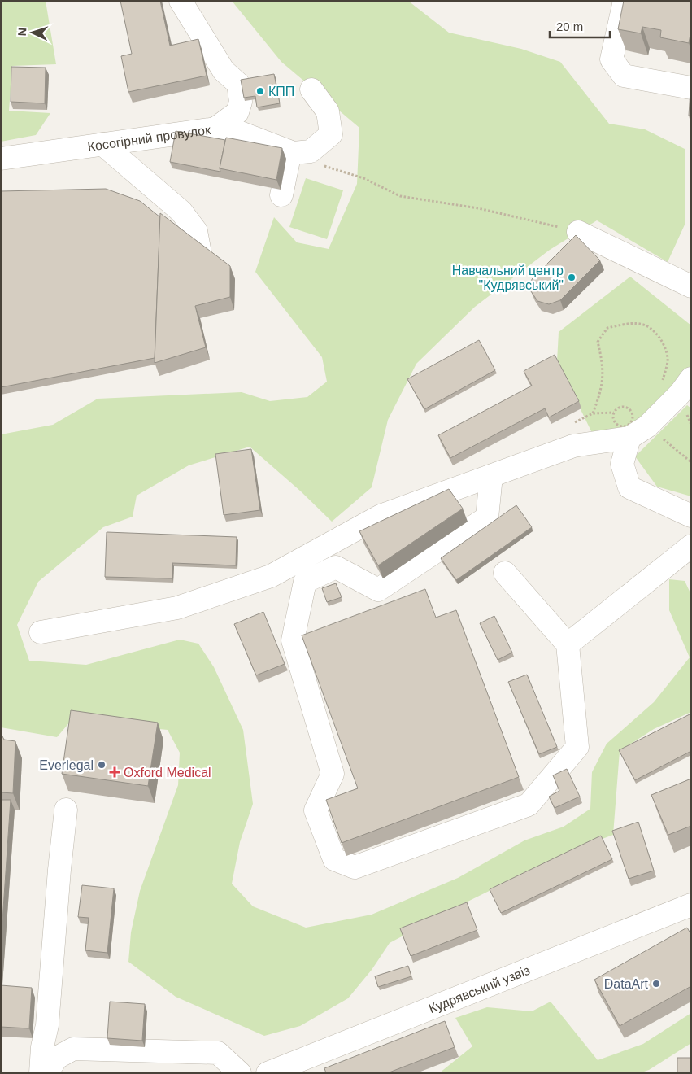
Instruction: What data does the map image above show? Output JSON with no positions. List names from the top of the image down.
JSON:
{
  "streets": {
    "street": ["Косогірний провулок", "Кудрявський узвіз"]
  },
  "places": {
    "other": [
      "КПП",
      "Навчальний центр \"Кудрявський\"",
      "Everlegal",
      "DataArt"
    ],
    "health": ["Oxford Medical"]
  },
  "scale_bar": "20 m",
  "north": "left"
}
